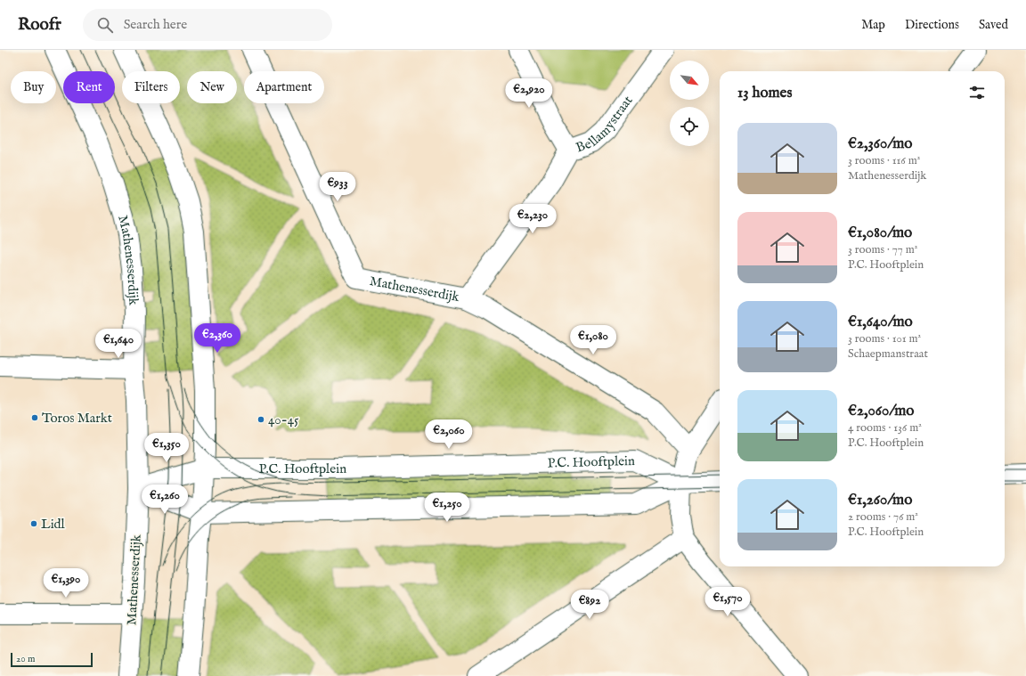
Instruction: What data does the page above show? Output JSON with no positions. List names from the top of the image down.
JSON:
{
  "streets": {
    "street": ["Bellamystraat", "Mathenesserdijk", "P.C. Hooftplein"]
  },
  "crossings": [
    ["Bellamystraat", "Mathenesserdijk"],
    ["Mathenesserdijk", "P.C. Hooftplein"]
  ],
  "places": ["Toros Markt", "40-45", "Lidl"],
  "scale_bar": "20 m",
  "north": "bottom right",
  "page": {
    "header": "Roofr",
    "search": "Search here",
    "nav": ["Map", "Directions", "Saved"],
    "chip": [
      "Buy",
      "Rent",
      "Filters",
      "New",
      "Apartment"
    ],
    "heading": "13 homes",
    "price": [
      "€2,920",
      "€933",
      "€2,230",
      "€2,360",
      "€1,080",
      "€1,640",
      "€2,060",
      "€1,350",
      "€1,260",
      "€1,250",
      "€1,390",
      "€1,570",
      "€892"
    ],
    "list": [
      {
        "name": "€2,360/mo",
        "note": "3 rooms · 116 m² · Mathenesserdijk"
      },
      {
        "name": "€1,080/mo",
        "note": "3 rooms · 77 m² · P.C. Hooftplein"
      },
      {
        "name": "€1,640/mo",
        "note": "3 rooms · 101 m² · Schaepmanstraat"
      },
      {
        "name": "€2,060/mo",
        "note": "4 rooms · 136 m² · P.C. Hooftplein"
      },
      {
        "name": "€1,260/mo",
        "note": "2 rooms · 76 m² · P.C. Hooftplein"
      }
    ],
    "scale": "20 m"
  }
}
